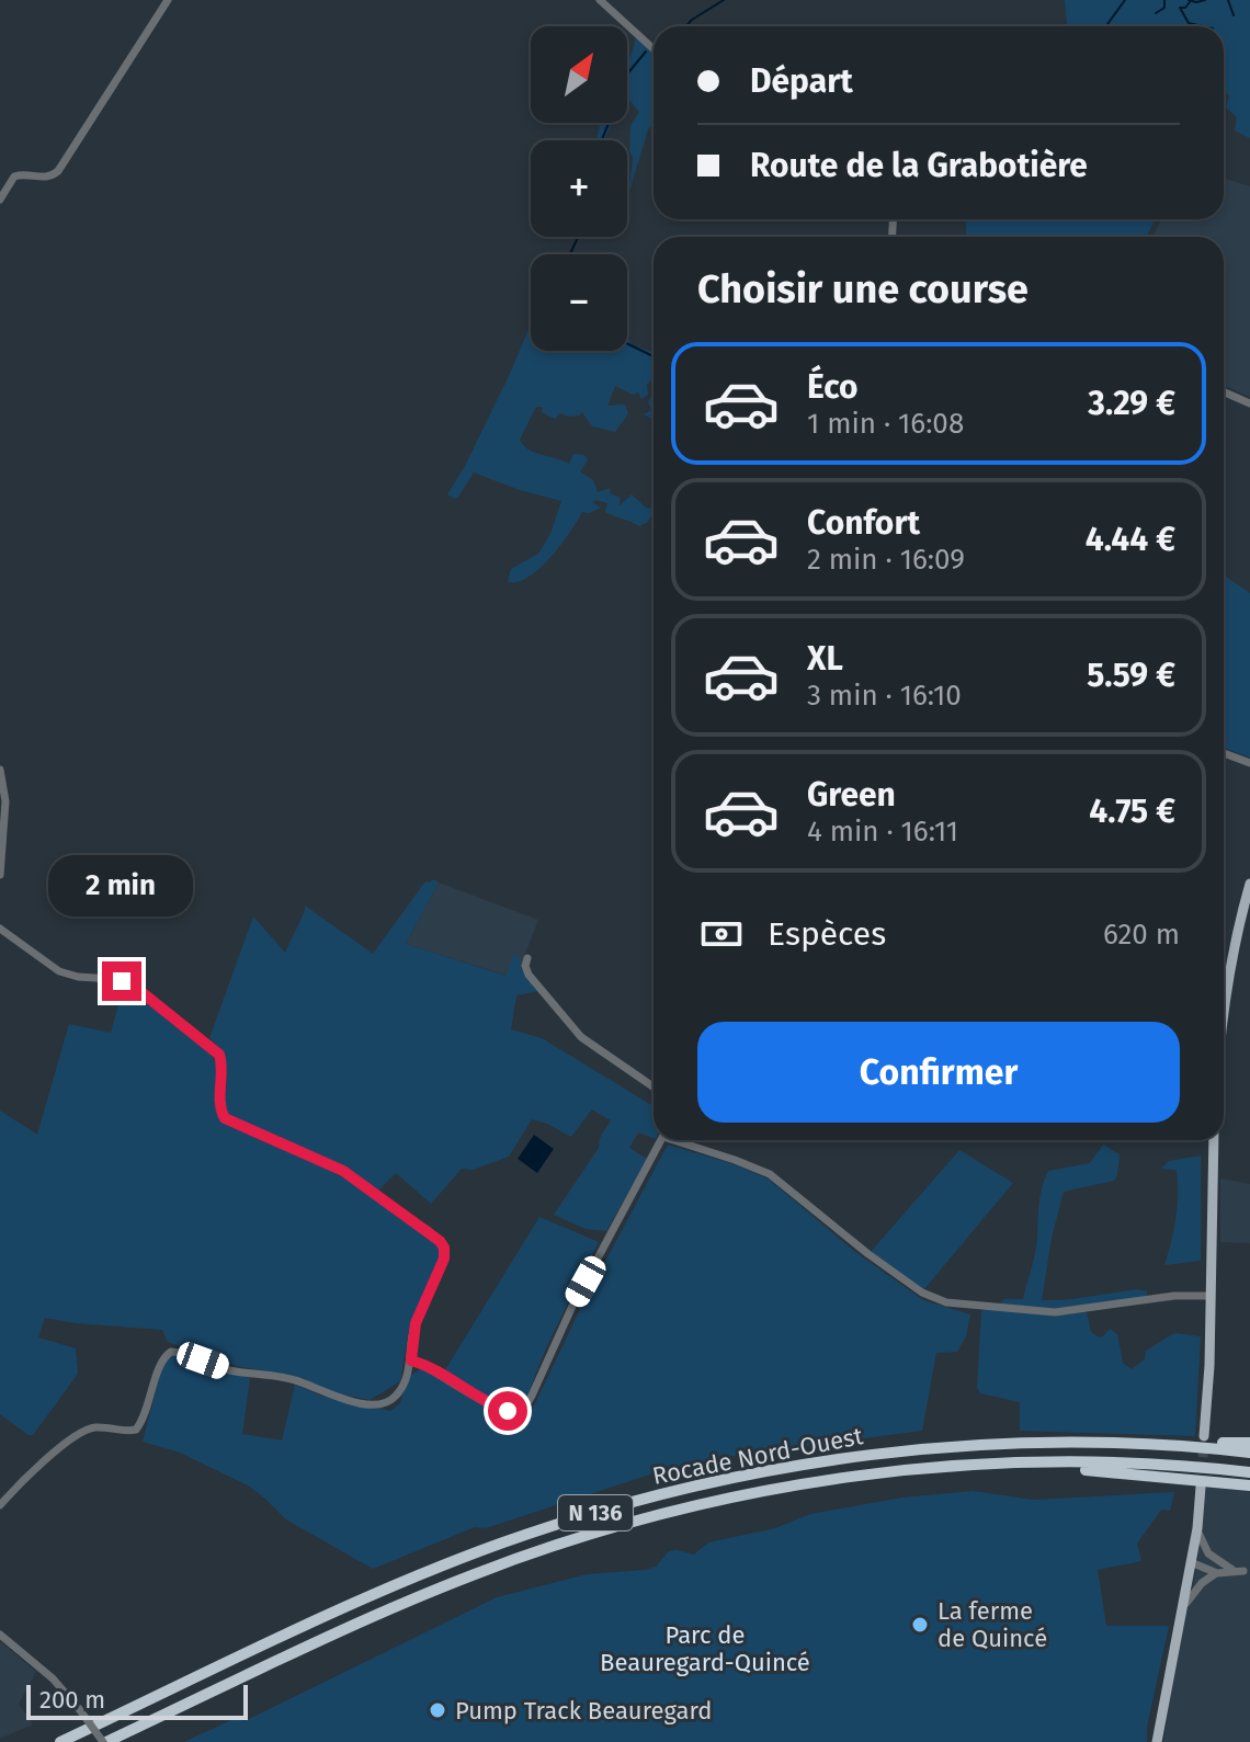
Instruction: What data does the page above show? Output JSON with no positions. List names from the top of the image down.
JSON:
{
  "streets": {
    "highway": ["Rocade Nord-Ouest", "N 136"]
  },
  "parks": ["Parc de Beauregard-Quincé"],
  "places": ["La ferme de Quincé", "Pump Track Beauregard"],
  "scale_bar": "200 m",
  "north": "top right",
  "page": {
    "map_buttons": ["+", "−"],
    "banner": ["Départ", "Route de la Grabotière"],
    "heading": "Choisir une course",
    "list": [
      {
        "name": "Éco",
        "note": "1 min · 16:08",
        "value": "3.29 €"
      },
      {
        "name": "Confort",
        "note": "2 min · 16:09",
        "value": "4.44 €"
      },
      {
        "name": "XL",
        "note": "3 min · 16:10",
        "value": "5.59 €"
      },
      {
        "name": "Green",
        "note": "4 min · 16:11",
        "value": "4.75 €"
      }
    ],
    "bubble": "2 min",
    "pay": ["Espèces", "620 m"],
    "buttons": "Confirmer",
    "scale": "200 m"
  }
}
